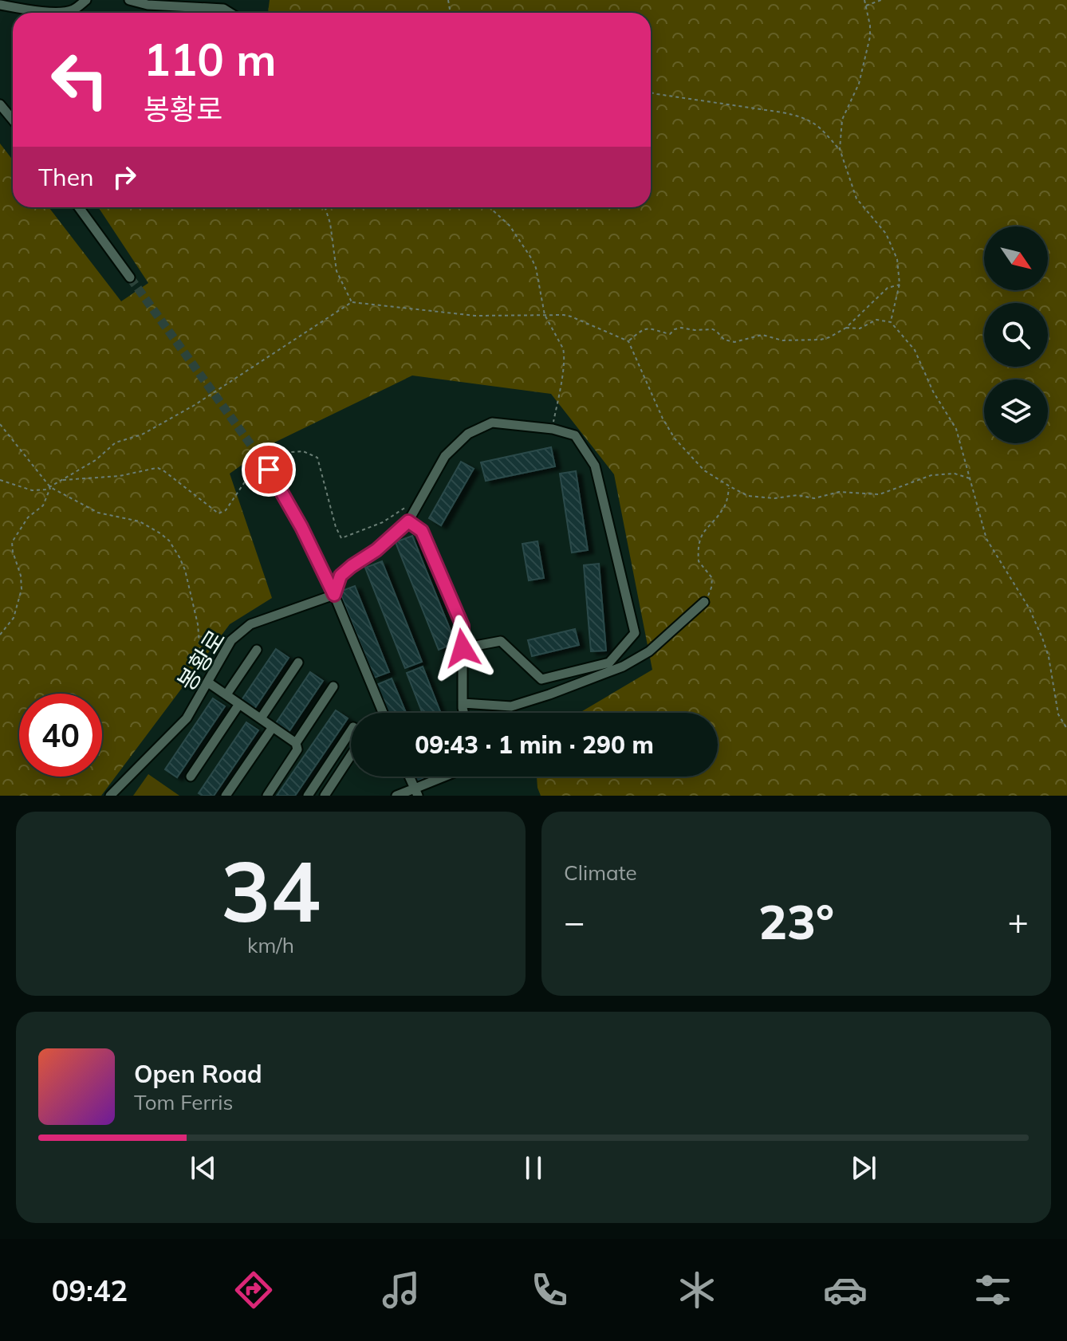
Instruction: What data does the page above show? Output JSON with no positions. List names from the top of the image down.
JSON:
{
  "streets": {
    "street": ["봉황로"]
  },
  "north": "bottom right",
  "page": {
    "turn": ["110 m", "봉황로"],
    "then": "Then",
    "limit": "40",
    "trip": "09:43 · 1 min · 290 m",
    "tile": [
      ["34", "km/h"],
      "Climate"
    ],
    "heat": ["−", "23°", "+"],
    "song": ["Open Road", "Tom Ferris"],
    "tabs": "09:42"
  }
}
